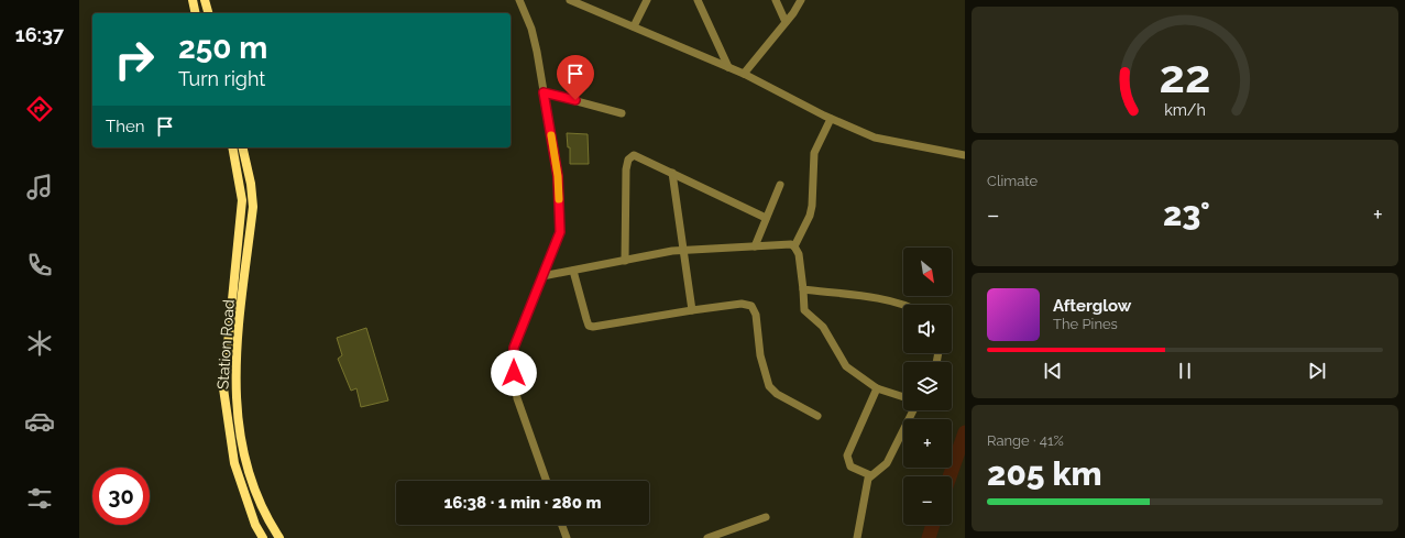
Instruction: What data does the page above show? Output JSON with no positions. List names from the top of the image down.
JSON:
{
  "streets": {
    "main road": ["Station Road"]
  },
  "north": "bottom right",
  "page": {
    "tabs": "16:37",
    "turn": ["250 m", "Turn right"],
    "then": "Then",
    "tile": [
      "Climate",
      ["Range · 41%", "205 km"]
    ],
    "heat": ["−", "23°", "+"],
    "map_buttons": ["+", "−"],
    "song": ["Afterglow", "The Pines"],
    "limit": "30",
    "trip": "16:38 · 1 min · 280 m",
    "gauge": ["22", "km/h"]
  }
}
